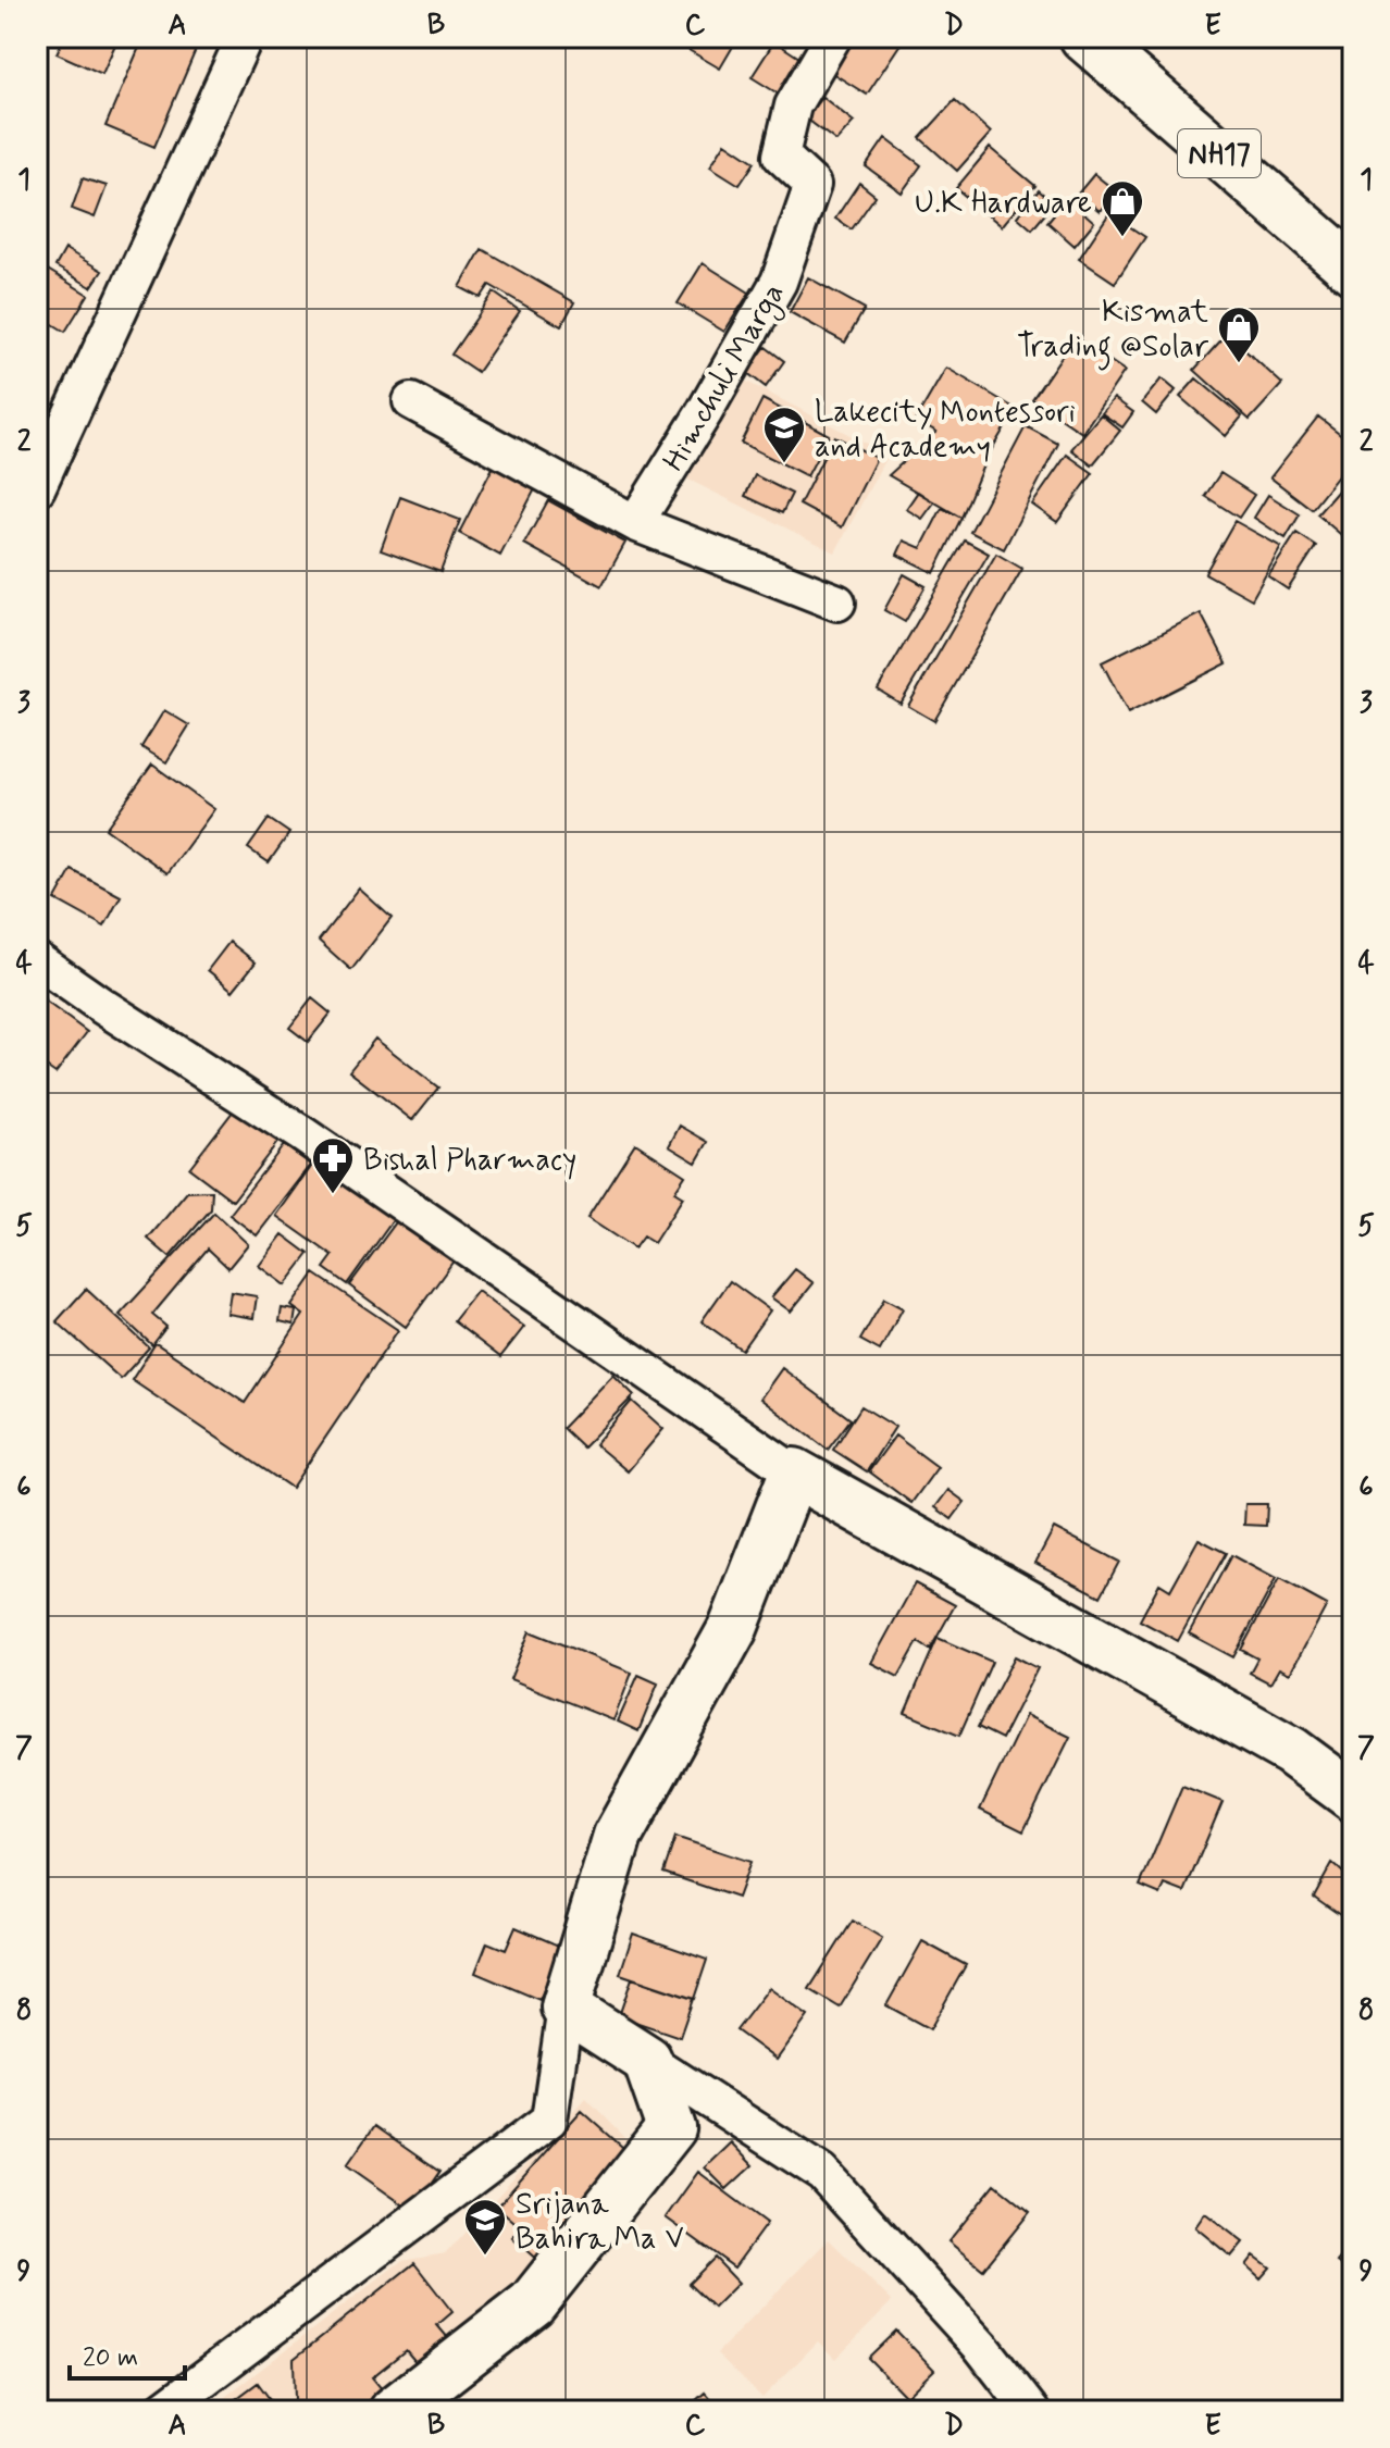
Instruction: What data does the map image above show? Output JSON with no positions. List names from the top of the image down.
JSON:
{
  "streets": {
    "main road": ["NH17"],
    "street": ["Himchuli Marga"]
  },
  "places": {
    "shop": ["U.K Hardware", "Kismat Trading @Solar"],
    "school or university": ["Lakecity Montessori and Academy", "Srijana Bahira Ma V"],
    "pharmacy": ["Bishal Pharmacy"]
  },
  "scale_bar": "20 m",
  "grid": {
    "columns": [
      "A",
      "B",
      "C",
      "D",
      "E"
    ],
    "rows": [
      "1",
      "2",
      "3",
      "4",
      "5",
      "6",
      "7",
      "8",
      "9"
    ]
  }
}
